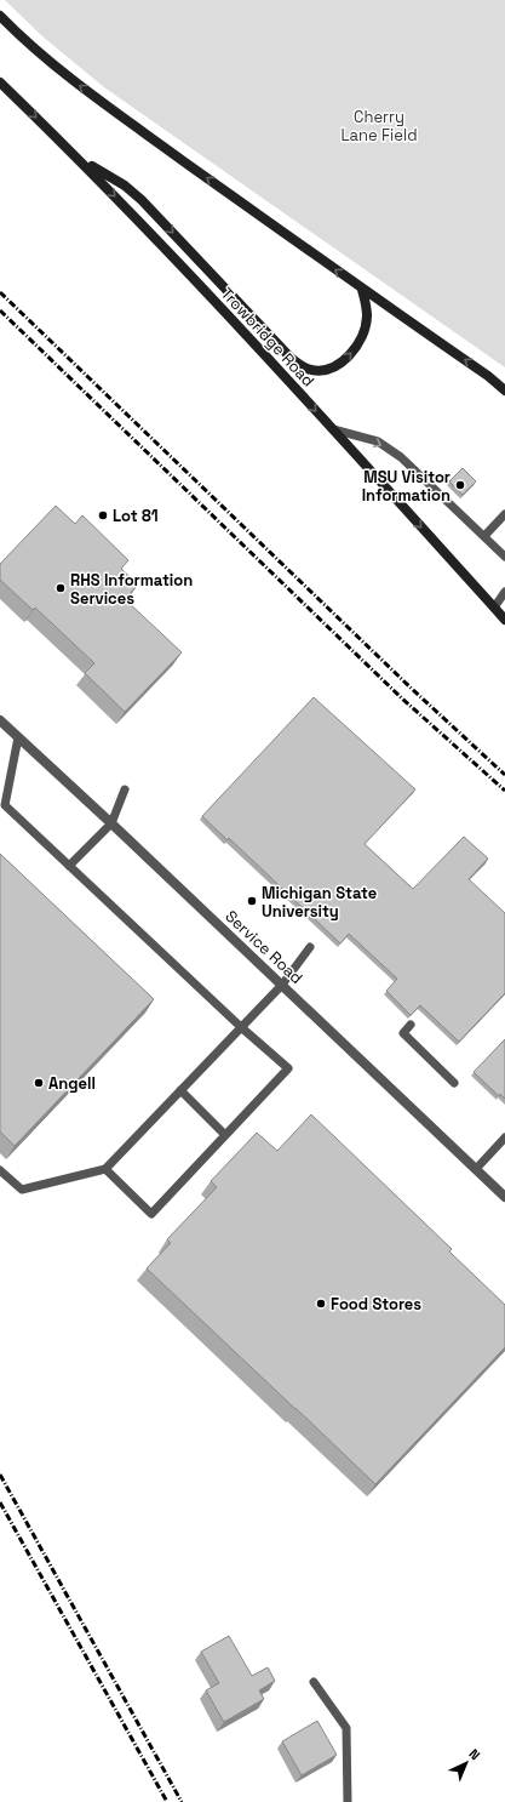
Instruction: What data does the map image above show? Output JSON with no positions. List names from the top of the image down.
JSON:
{
  "streets": {
    "street": ["Trowbridge Road", "Service Road"]
  },
  "parks": ["Cherry Lane Field"],
  "places": [
    "MSU Visitor Information",
    "Lot 81",
    "RHS Information Services",
    "Michigan State University",
    "Angell",
    "Food Stores"
  ],
  "north": "top right"
}
